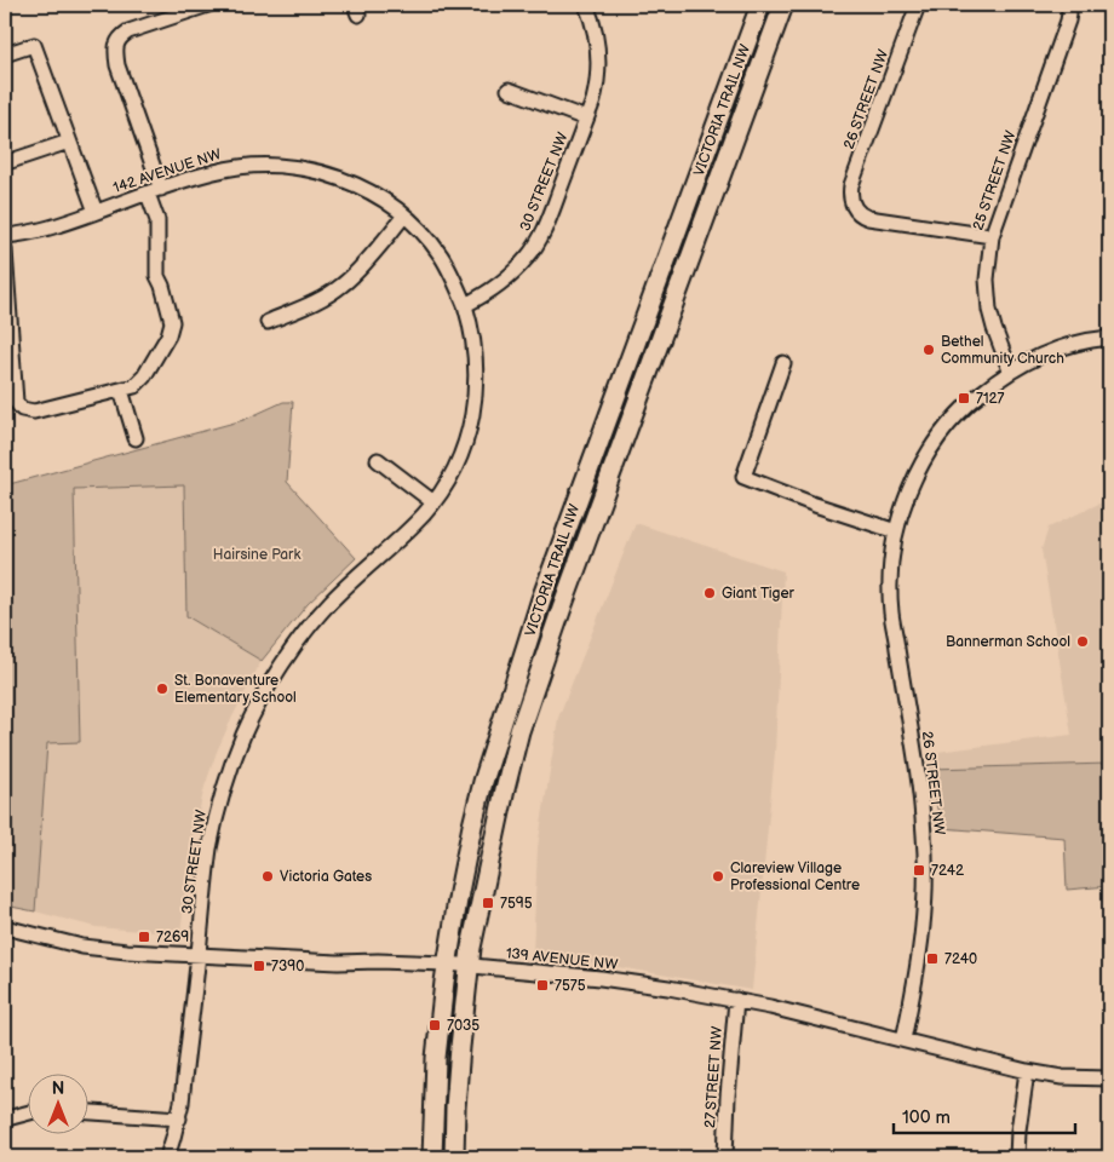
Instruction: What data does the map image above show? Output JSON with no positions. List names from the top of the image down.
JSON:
{
  "streets": {
    "main road": ["VICTORIA TRAIL NW"],
    "street": [
      "26 STREET NW",
      "142 AVENUE NW",
      "25 STREET NW",
      "30 STREET NW",
      "139 AVENUE NW",
      "27 STREET NW"
    ]
  },
  "crossings": [
    ["26 STREET NW", "25 STREET NW"],
    ["26 STREET NW", "139 AVENUE NW"],
    ["VICTORIA TRAIL NW", "139 AVENUE NW"],
    ["142 AVENUE NW", "30 STREET NW"],
    ["30 STREET NW", "139 AVENUE NW"],
    ["139 AVENUE NW", "27 STREET NW"]
  ],
  "parks": ["Hairsine Park"],
  "places": {
    "other": [
      "Bethel Community Church",
      "Giant Tiger",
      "Bannerman School",
      "St. Bonaventure Elementary School",
      "Victoria Gates",
      "Clareview Village Professional Centre"
    ],
    "transit": [
      "7127",
      "7242",
      "7595",
      "7269",
      "7240",
      "7390",
      "7575",
      "7035"
    ]
  },
  "scale_bar": "100 m",
  "north": "top"
}
